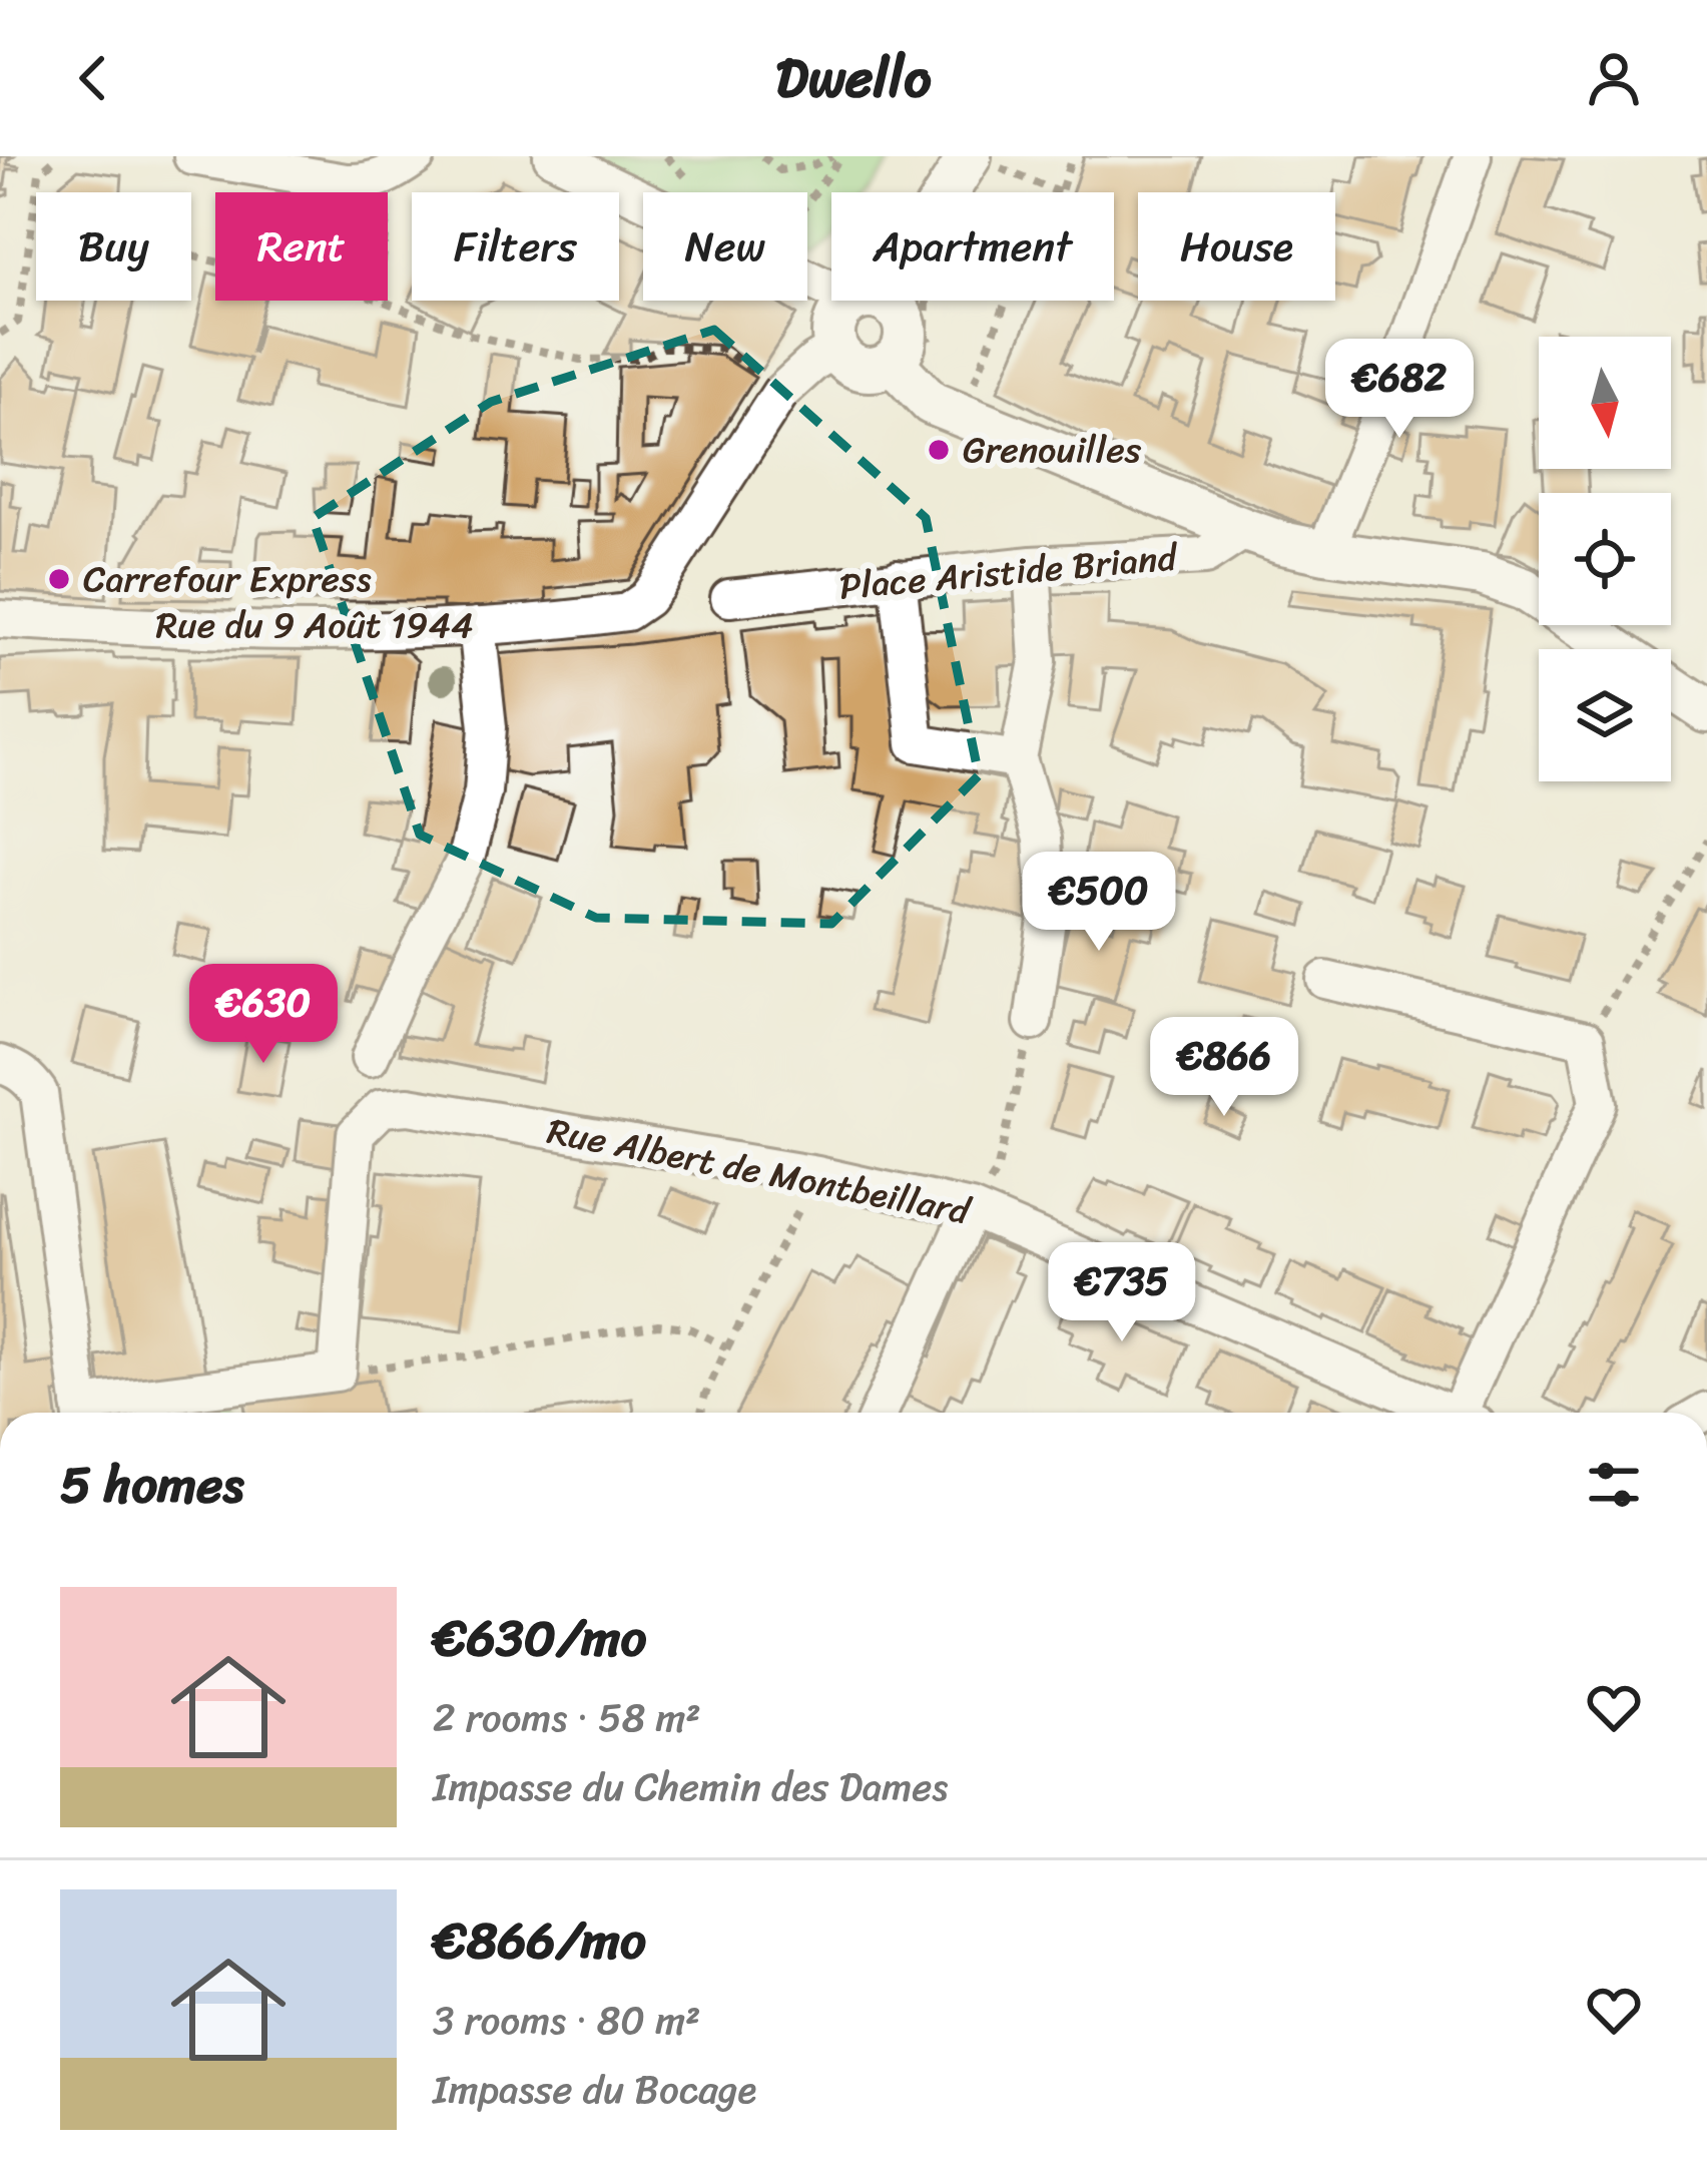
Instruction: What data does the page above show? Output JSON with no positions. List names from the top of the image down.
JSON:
{
  "streets": {
    "street": ["Place Aristide Briand", "Rue du 9 Août 1944", "Rue Albert de Montbeillard"]
  },
  "places": ["Grenouilles", "Carrefour Express"],
  "north": "bottom",
  "page": {
    "header": "Dwello",
    "chip": [
      "Buy",
      "Rent",
      "Filters",
      "New",
      "Apartment",
      "House"
    ],
    "price": [
      "€682",
      "€500",
      "€630",
      "€866",
      "€735"
    ],
    "heading": "5 homes",
    "list": [
      {
        "name": "€630/mo",
        "note": "2 rooms · 58 m² · Impasse du Chemin des Dames"
      },
      {
        "name": "€866/mo",
        "note": "3 rooms · 80 m² · Impasse du Bocage"
      }
    ]
  }
}
